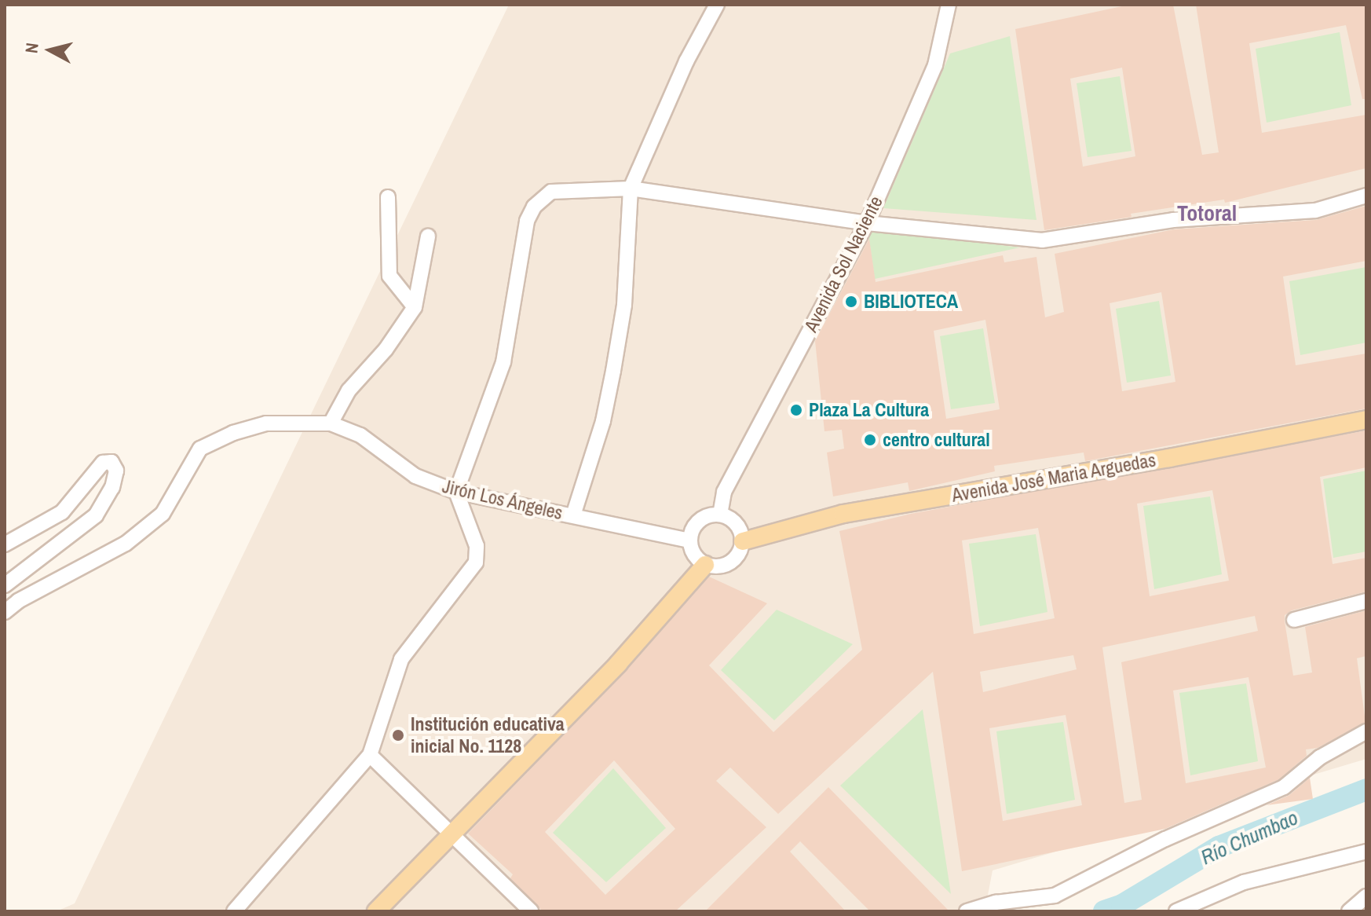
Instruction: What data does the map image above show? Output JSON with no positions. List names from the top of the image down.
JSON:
{
  "streets": {
    "main road": ["Avenida José Maria Arguedas"],
    "street": ["Avenida Sol Naciente", "Jirón Los Ángeles"]
  },
  "crossings": [
    ["Avenida Sol Naciente", "Avenida José Maria Arguedas"],
    ["Avenida Sol Naciente", "Jirón Los Ángeles"],
    ["Avenida José Maria Arguedas", "Jirón Los Ángeles"]
  ],
  "districts": ["Totoral"],
  "water": ["Río Chumbao"],
  "places": [
    "BIBLIOTECA",
    "Plaza La Cultura",
    "centro cultural",
    "Institución educativa inicial No. 1128"
  ],
  "north": "left"
}
